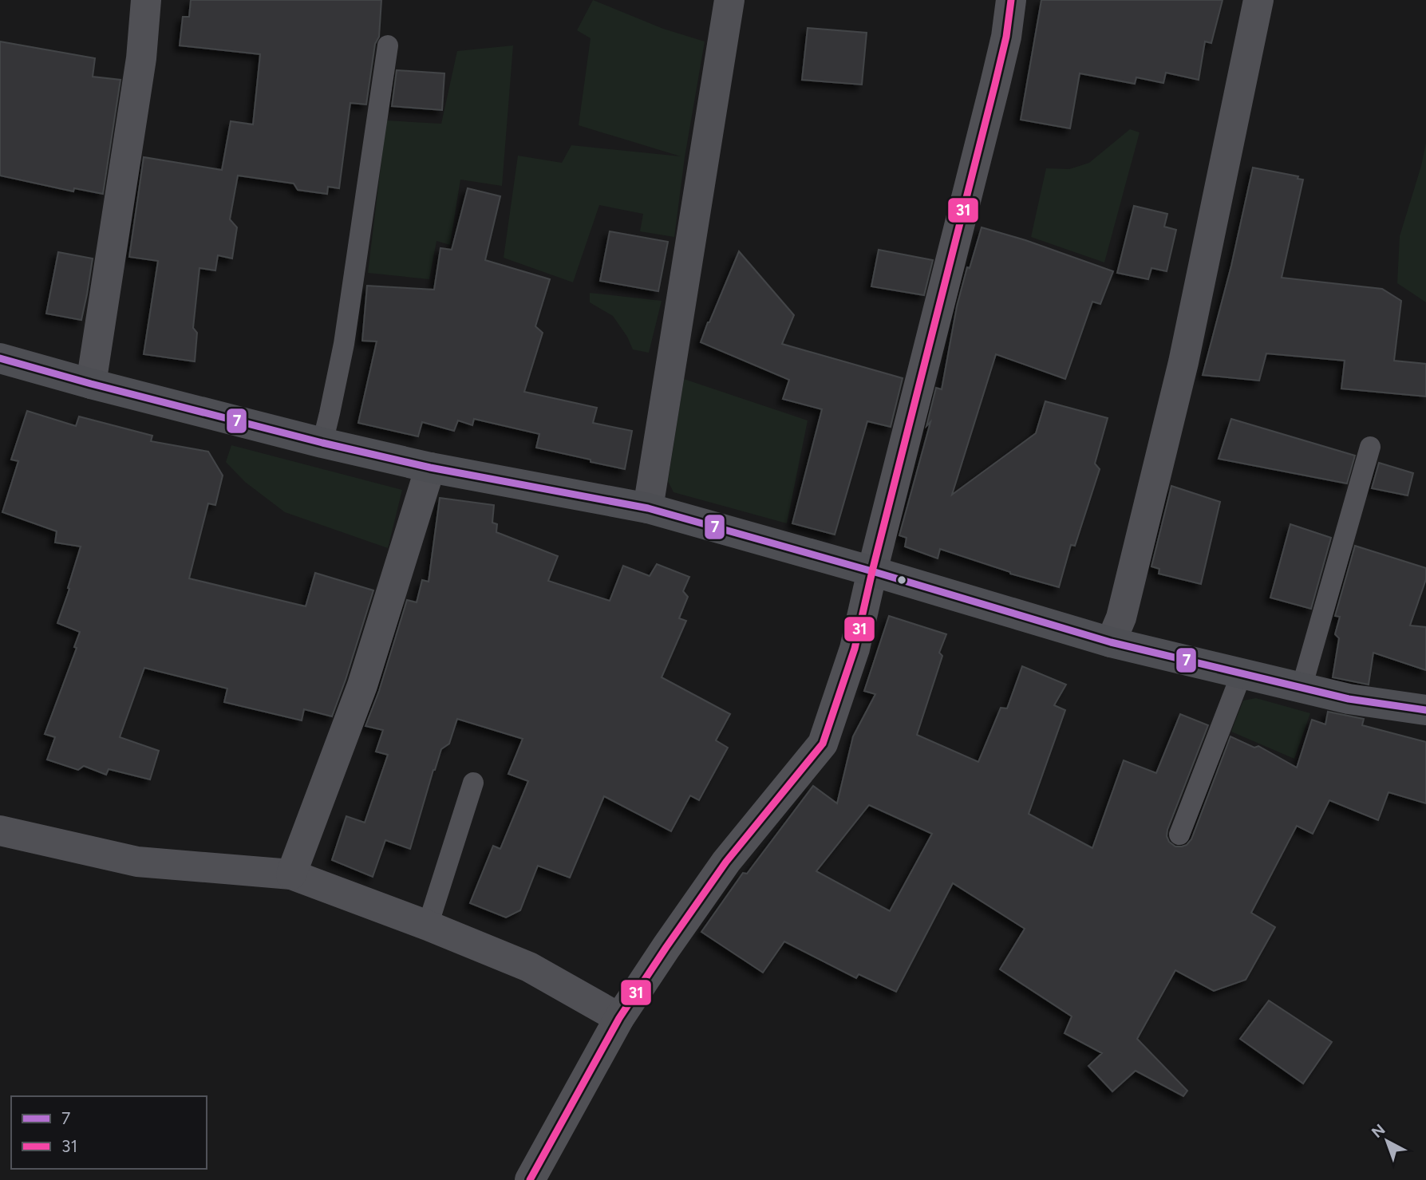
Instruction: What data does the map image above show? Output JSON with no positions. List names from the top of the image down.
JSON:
{
  "lines": ["transit line 31", "transit line 7"],
  "legend": ["7", "31"],
  "north": "top left"
}
